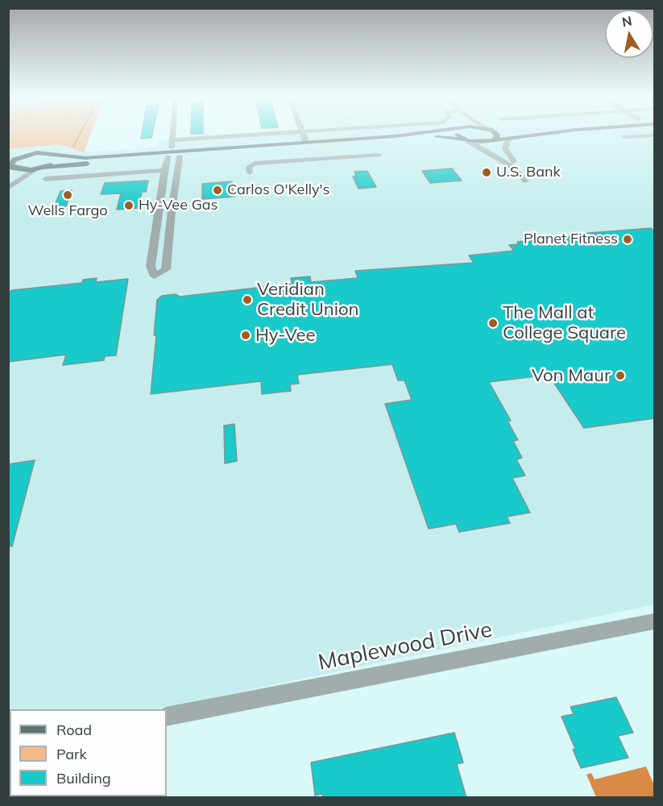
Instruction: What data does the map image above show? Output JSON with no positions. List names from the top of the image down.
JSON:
{
  "streets": {
    "street": ["Maplewood Drive"]
  },
  "places": [
    "U.S. Bank",
    "Carlos O'Kelly's",
    "Wells Fargo",
    "Hy-Vee Gas",
    "Planet Fitness",
    "Veridian Credit Union",
    "The Mall at College Square",
    "Hy-Vee",
    "Von Maur"
  ],
  "legend": ["Road", "Park", "Building"],
  "north": "top"
}
